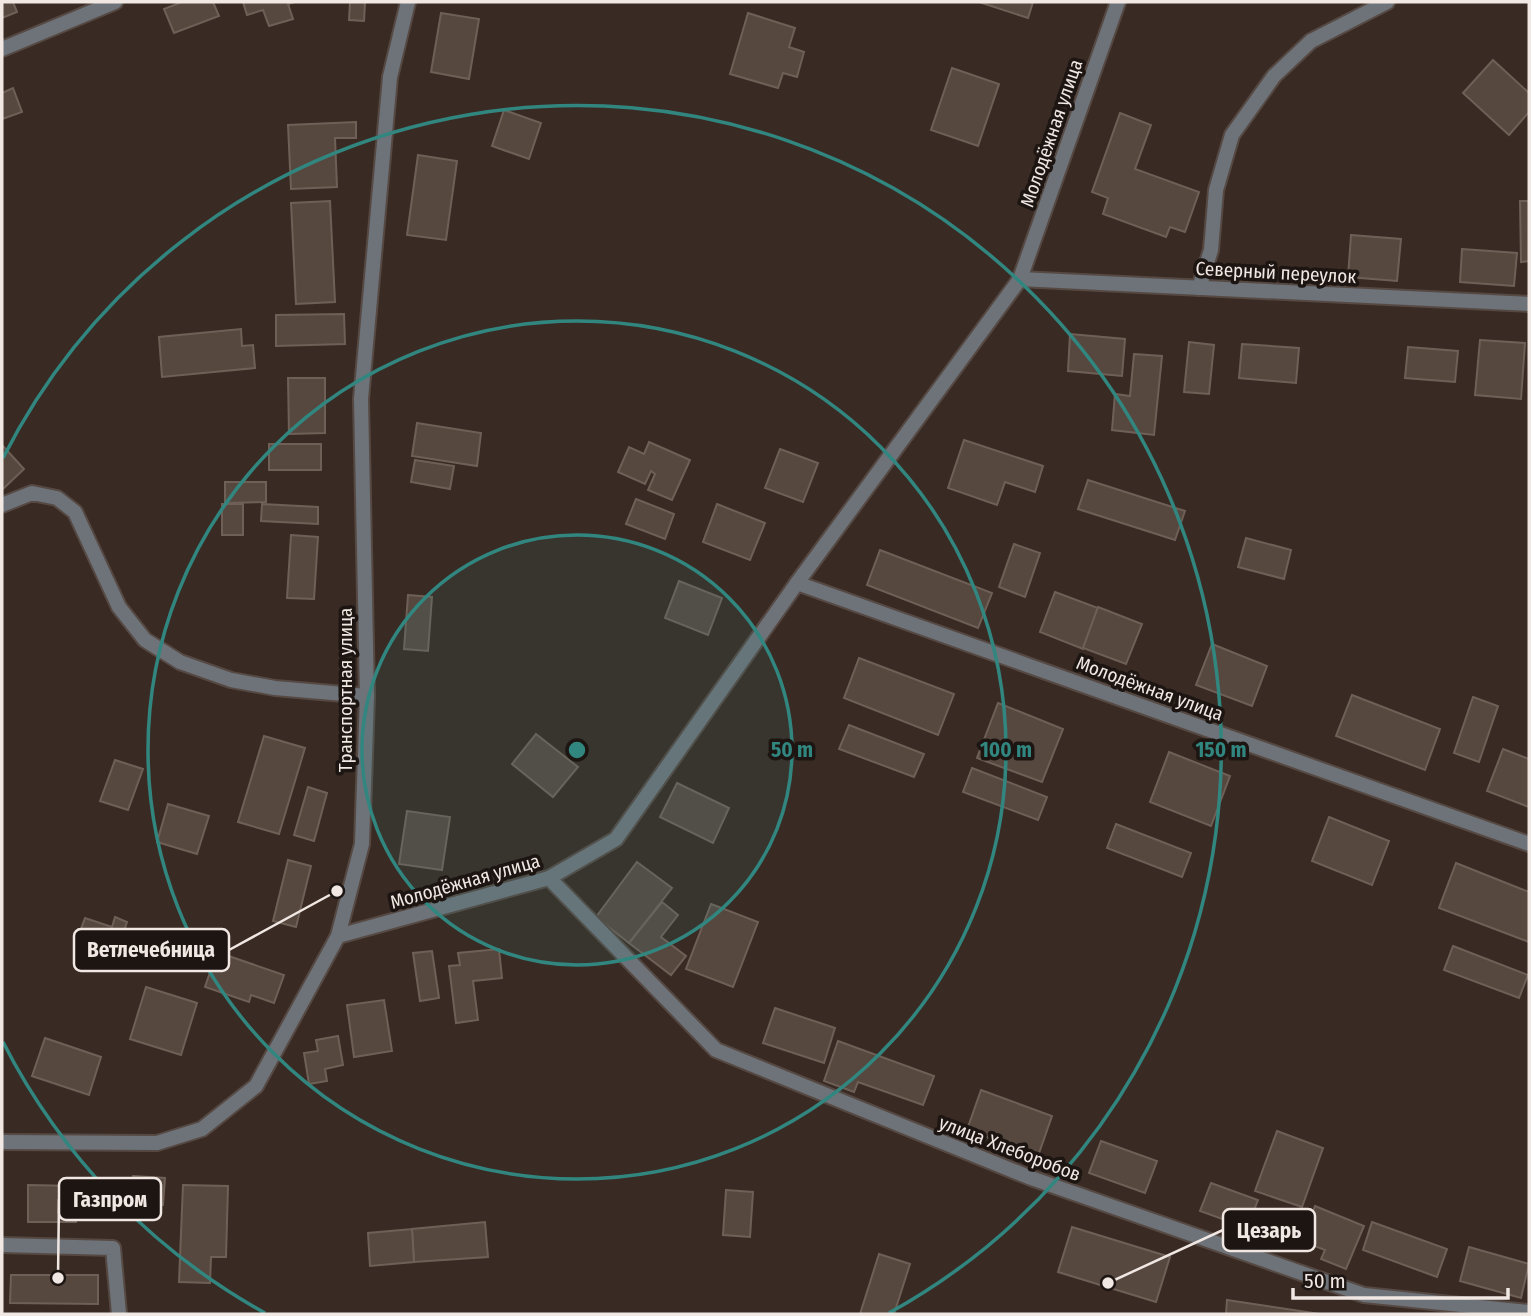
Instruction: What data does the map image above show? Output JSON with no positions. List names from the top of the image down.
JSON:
{
  "streets": {
    "street": [
      "Молодёжная улица",
      "Северный переулок",
      "Транспортная улица",
      "улица Хлеборобов"
    ]
  },
  "crossings": [
    ["Молодёжная улица", "Северный переулок"],
    ["Молодёжная улица", "Транспортная улица"],
    ["Молодёжная улица", "улица Хлеборобов"]
  ],
  "places": ["Ветлечебница", "Газпром", "Цезарь"],
  "scale_bar": "50 m",
  "rings": ["50 m", "100 m", "150 m"]
}
